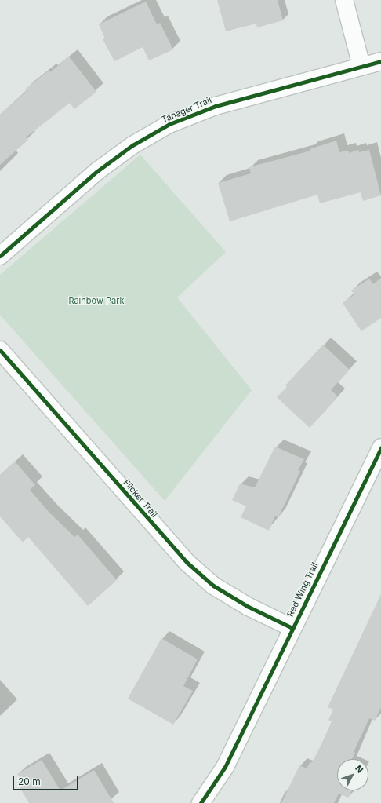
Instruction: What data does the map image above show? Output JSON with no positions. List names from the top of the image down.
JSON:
{
  "streets": {
    "street": ["Tanager Trail", "Flicker Trail", "Red Wing Trail"]
  },
  "crossings": [
    ["Flicker Trail", "Red Wing Trail"]
  ],
  "parks": ["Rainbow Park"],
  "scale_bar": "20 m",
  "north": "top right"
}
